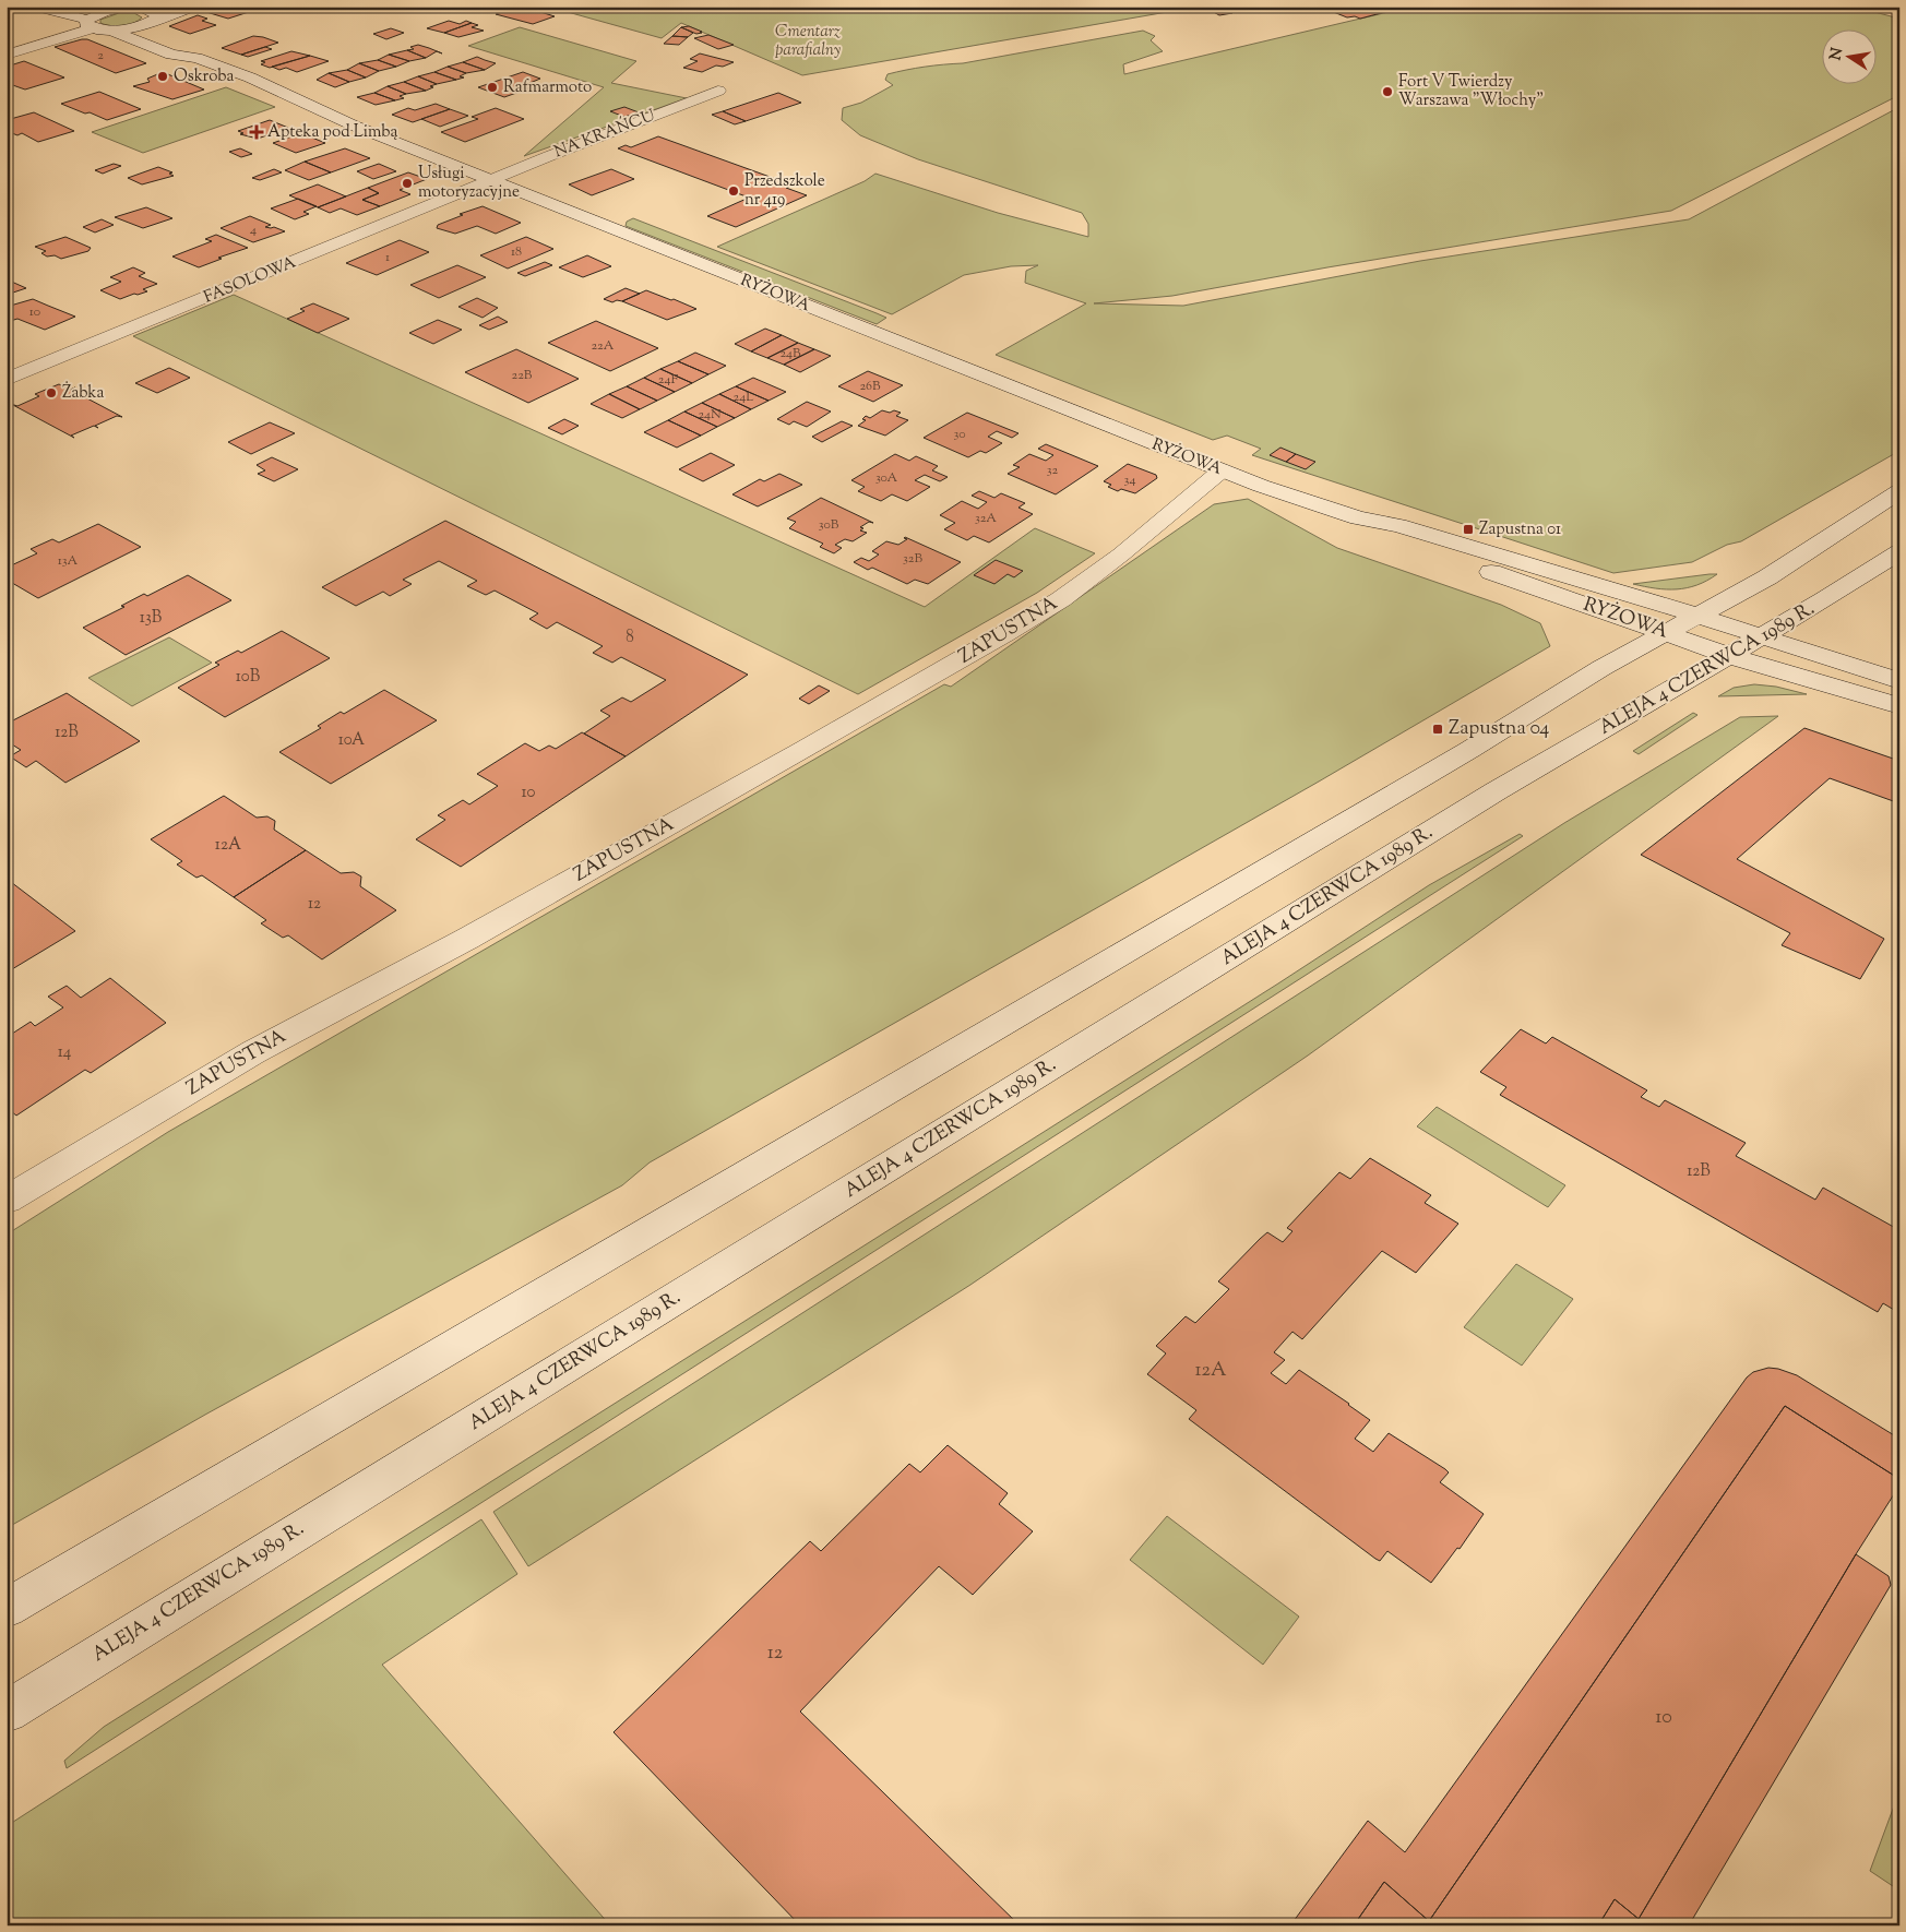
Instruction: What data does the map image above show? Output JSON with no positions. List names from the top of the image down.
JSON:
{
  "streets": {
    "street": [
      "NA KRAŃCU",
      "FASOLOWA",
      "RYŻOWA",
      "ZAPUSTNA",
      "ALEJA 4 CZERWCA 1989 R."
    ]
  },
  "crossings": [
    ["NA KRAŃCU", "FASOLOWA"],
    ["NA KRAŃCU", "RYŻOWA"],
    ["FASOLOWA", "RYŻOWA"],
    ["RYŻOWA", "ZAPUSTNA"],
    ["RYŻOWA", "ALEJA 4 CZERWCA 1989 R."]
  ],
  "parks": ["Cmentarz parafialny"],
  "places": {
    "other": [
      "Oskroba",
      "Rafmarmoto",
      "Fort V Twierdzy Warszawa \"Włochy\"",
      "Usługi motoryzacyjne",
      "Przedszkole nr 419",
      "Żabka"
    ],
    "health": ["Apteka pod Limbą"],
    "transit": ["Zapustna 01", "Zapustna 04"]
  },
  "house_numbers": [
    "2",
    "4",
    "18",
    "1",
    "10",
    "22A",
    "24B",
    "22B",
    "24F",
    "26B",
    "24L",
    "24N",
    "30",
    "32",
    "30A",
    "34",
    "32A",
    "30B",
    "32B",
    "13A",
    "13B",
    "8",
    "10B",
    "12B",
    "10A",
    "10",
    "12A",
    "12",
    "14",
    "12B",
    "12A",
    "12",
    "10"
  ],
  "north": "left"
}
